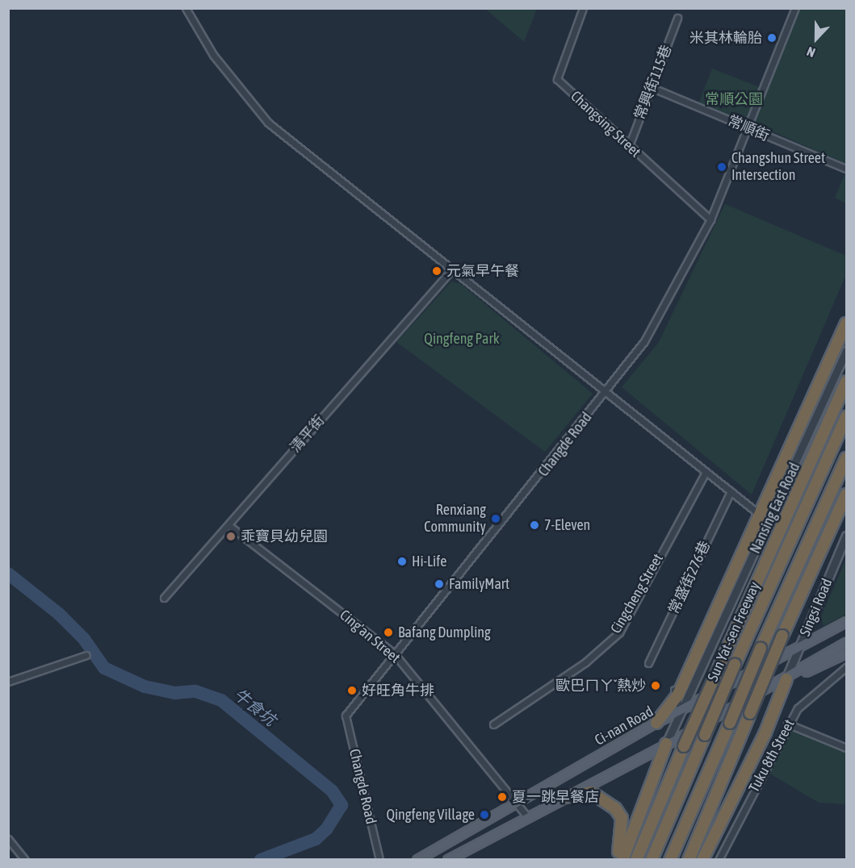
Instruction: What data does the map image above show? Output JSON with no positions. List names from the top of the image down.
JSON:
{
  "streets": {
    "highway": ["Sun Yat-sen Freeway"],
    "main road": ["Ci-nan Road"],
    "street": [
      "常興街115巷",
      "Changsing Street",
      "常順街",
      "清平街",
      "Changde Road",
      "Nansing East Road",
      "常盛街276巷",
      "Cingcheng Street",
      "Singsi Road",
      "Cing'an Street",
      "Tuku 8th Street"
    ]
  },
  "crossings": [
    ["常興街115巷", "Changsing Street"],
    ["常興街115巷", "常順街"],
    ["Changsing Street", "Changde Road"],
    ["常順街", "Changde Road"],
    ["清平街", "Cing'an Street"],
    ["Changde Road", "Cing'an Street"],
    ["Nansing East Road", "Ci-nan Road"],
    ["Singsi Road", "Ci-nan Road"],
    ["Cing'an Street", "Ci-nan Road"]
  ],
  "water": ["牛食坑"],
  "parks": ["常順公園", "Qingfeng Park"],
  "places": [
    "米其林輪胎",
    "Changshun Street Intersection",
    "元氣早午餐",
    "Renxiang Community",
    "7-Eleven",
    "乖寶貝幼兒園",
    "Hi-Life",
    "FamilyMart",
    "Bafang Dumpling",
    "歐巴ㄇㄚˇ熱炒",
    "好旺角牛排",
    "夏一跳早餐店",
    "Qingfeng Village"
  ],
  "north": "bottom"
}
